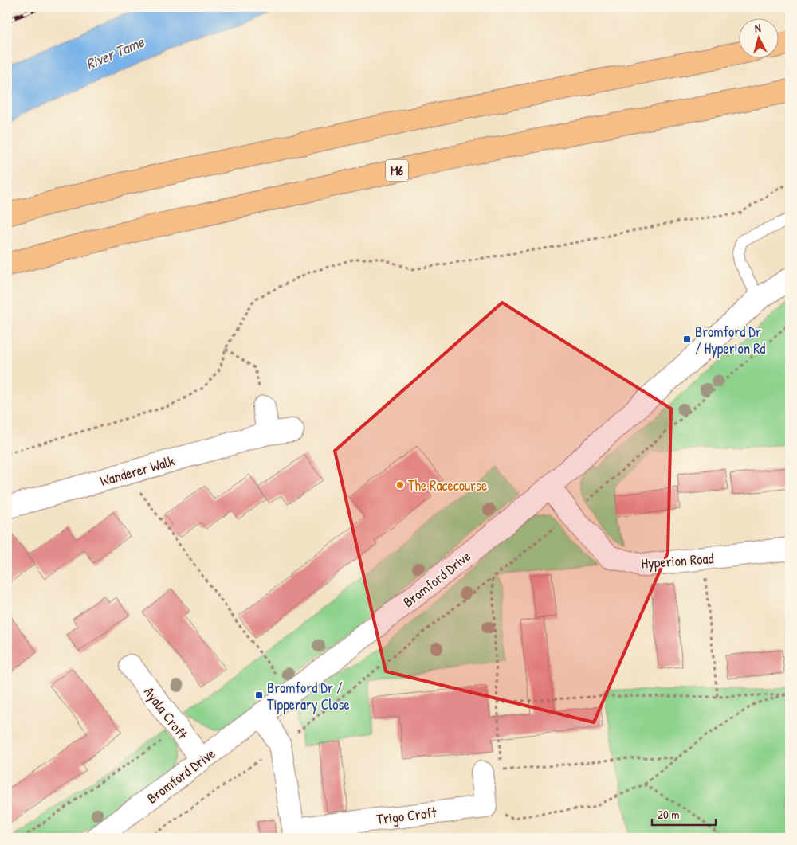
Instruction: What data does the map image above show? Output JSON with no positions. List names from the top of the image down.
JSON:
{
  "streets": {
    "highway": ["M6"],
    "street": [
      "Wanderer Walk",
      "Hyperion Road",
      "Bromford Drive",
      "Ayala Croft",
      "Trigo Croft"
    ]
  },
  "crossings": [
    ["Hyperion Road", "Bromford Drive"],
    ["Bromford Drive", "Ayala Croft"]
  ],
  "water": ["River Tame"],
  "places": {
    "transit": ["Bromford Dr / Hyperion Rd", "Bromford Dr / Tipperary Close"],
    "other": ["The Racecourse"]
  },
  "scale_bar": "20 m",
  "north": "top"
}
